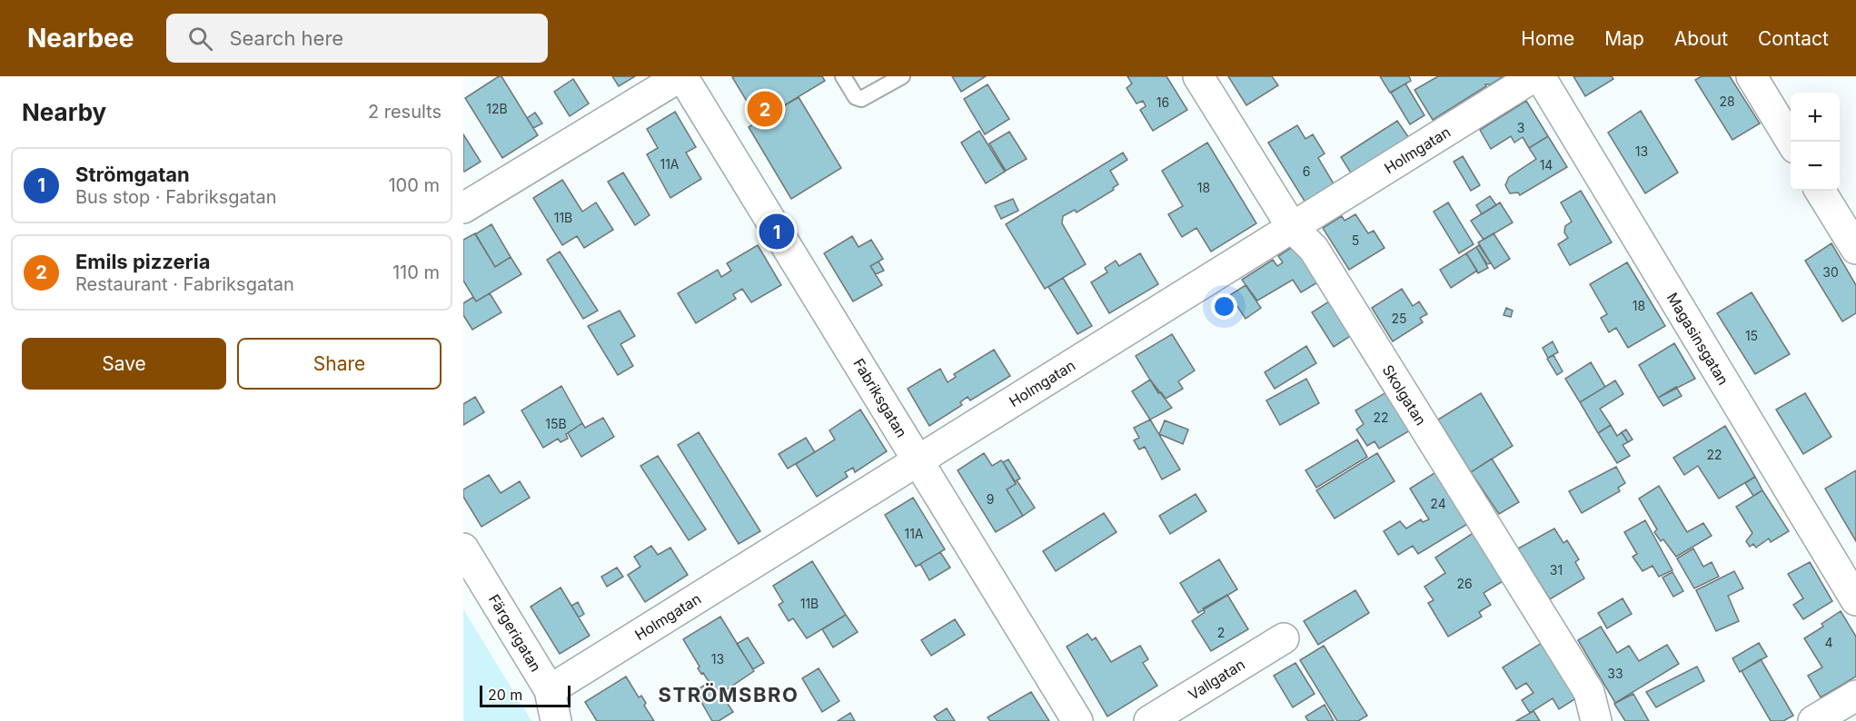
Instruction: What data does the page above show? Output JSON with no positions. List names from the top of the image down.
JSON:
{
  "streets": {
    "street": [
      "Holmgatan",
      "Magasinsgatan",
      "Skolgatan",
      "Fabriksgatan",
      "Färgerigatan",
      "Vallgatan"
    ]
  },
  "crossings": [
    ["Holmgatan", "Skolgatan"],
    ["Holmgatan", "Fabriksgatan"],
    ["Holmgatan", "Färgerigatan"]
  ],
  "districts": ["STRÖMSBRO"],
  "house_numbers": [
    "28",
    "16",
    "12B",
    "3",
    "13",
    "11A",
    "14",
    "6",
    "18",
    "11B",
    "5",
    "30",
    "18",
    "25",
    "15",
    "22",
    "15B",
    "22",
    "9",
    "24",
    "11A",
    "31",
    "26",
    "11B",
    "2",
    "4",
    "13",
    "33"
  ],
  "scale_bar": "20 m",
  "page": {
    "header": "Nearbee",
    "search": "Search here",
    "nav": [
      "Home",
      "Map",
      "About",
      "Contact"
    ],
    "heading": ["Nearby", "2 results"],
    "pins": ["2", "1"],
    "map_buttons": ["+", "−"],
    "list": [
      {
        "mark": "1",
        "name": "Strömgatan",
        "note": "Bus stop · Fabriksgatan",
        "value": "100 m"
      },
      {
        "mark": "2",
        "name": "Emils pizzeria",
        "note": "Restaurant · Fabriksgatan",
        "value": "110 m"
      }
    ],
    "buttons": ["Save", "Share"],
    "scale": "20 m"
  }
}
